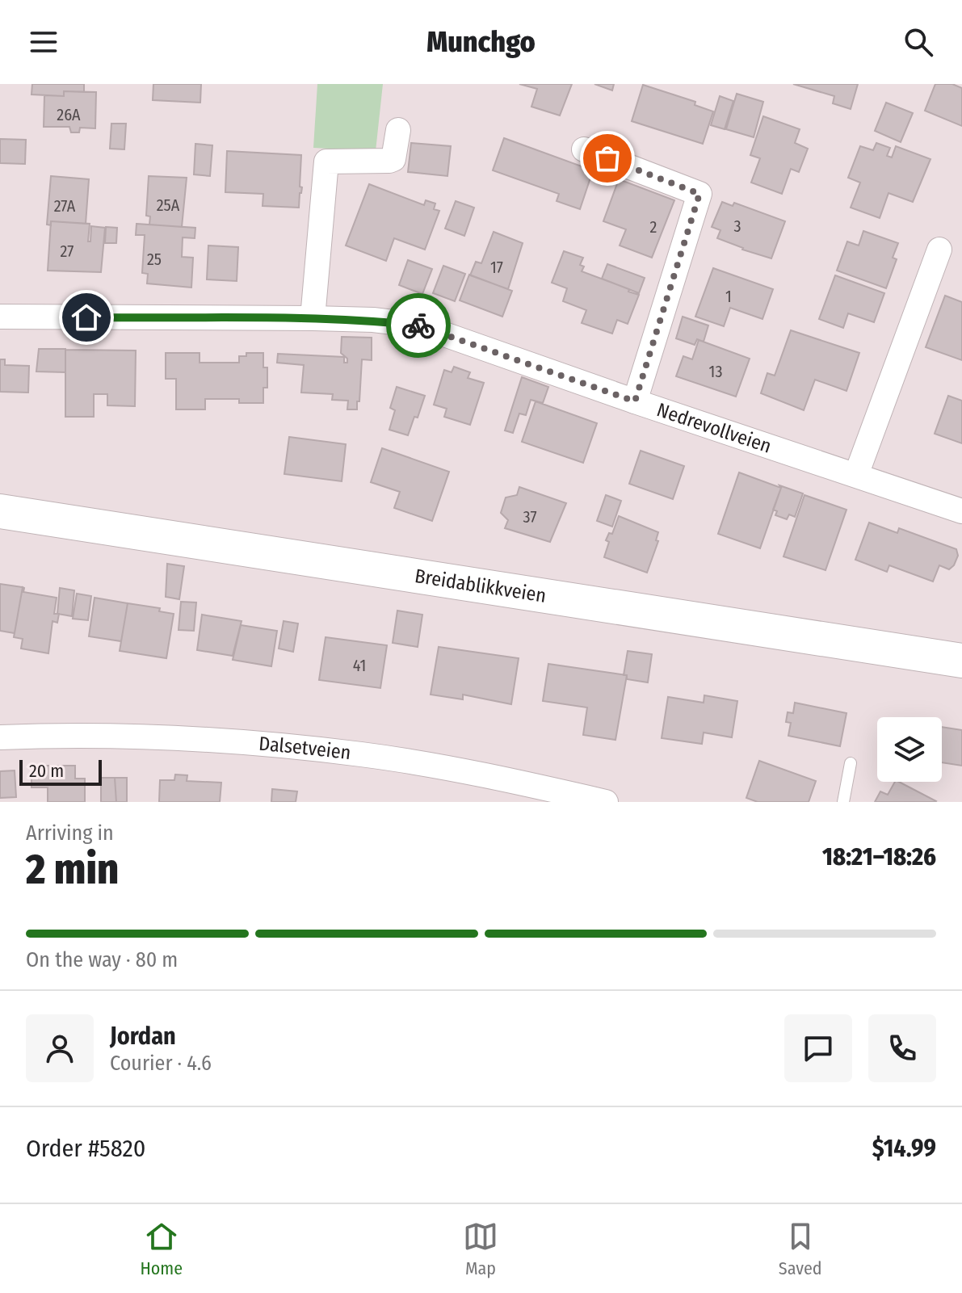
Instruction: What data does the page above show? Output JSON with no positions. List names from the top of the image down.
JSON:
{
  "streets": {
    "main road": ["Breidablikkveien"],
    "street": ["Nedrevollveien", "Dalsetveien"]
  },
  "house_numbers": [
    "26A",
    "25A",
    "27A",
    "3",
    "2",
    "27",
    "25",
    "17",
    "1",
    "13",
    "37",
    "41"
  ],
  "scale_bar": "20 m",
  "page": {
    "header": "Munchgo",
    "scale": "20 m",
    "heading": ["2 min", "Arriving in", "18:21–18:26"],
    "panel": [
      "Jordan",
      "Courier · 4.6",
      "Order #5820",
      "$14.99"
    ],
    "bar": "On the way · 80 m",
    "tabs": ["Home", "Map", "Saved"]
  }
}
